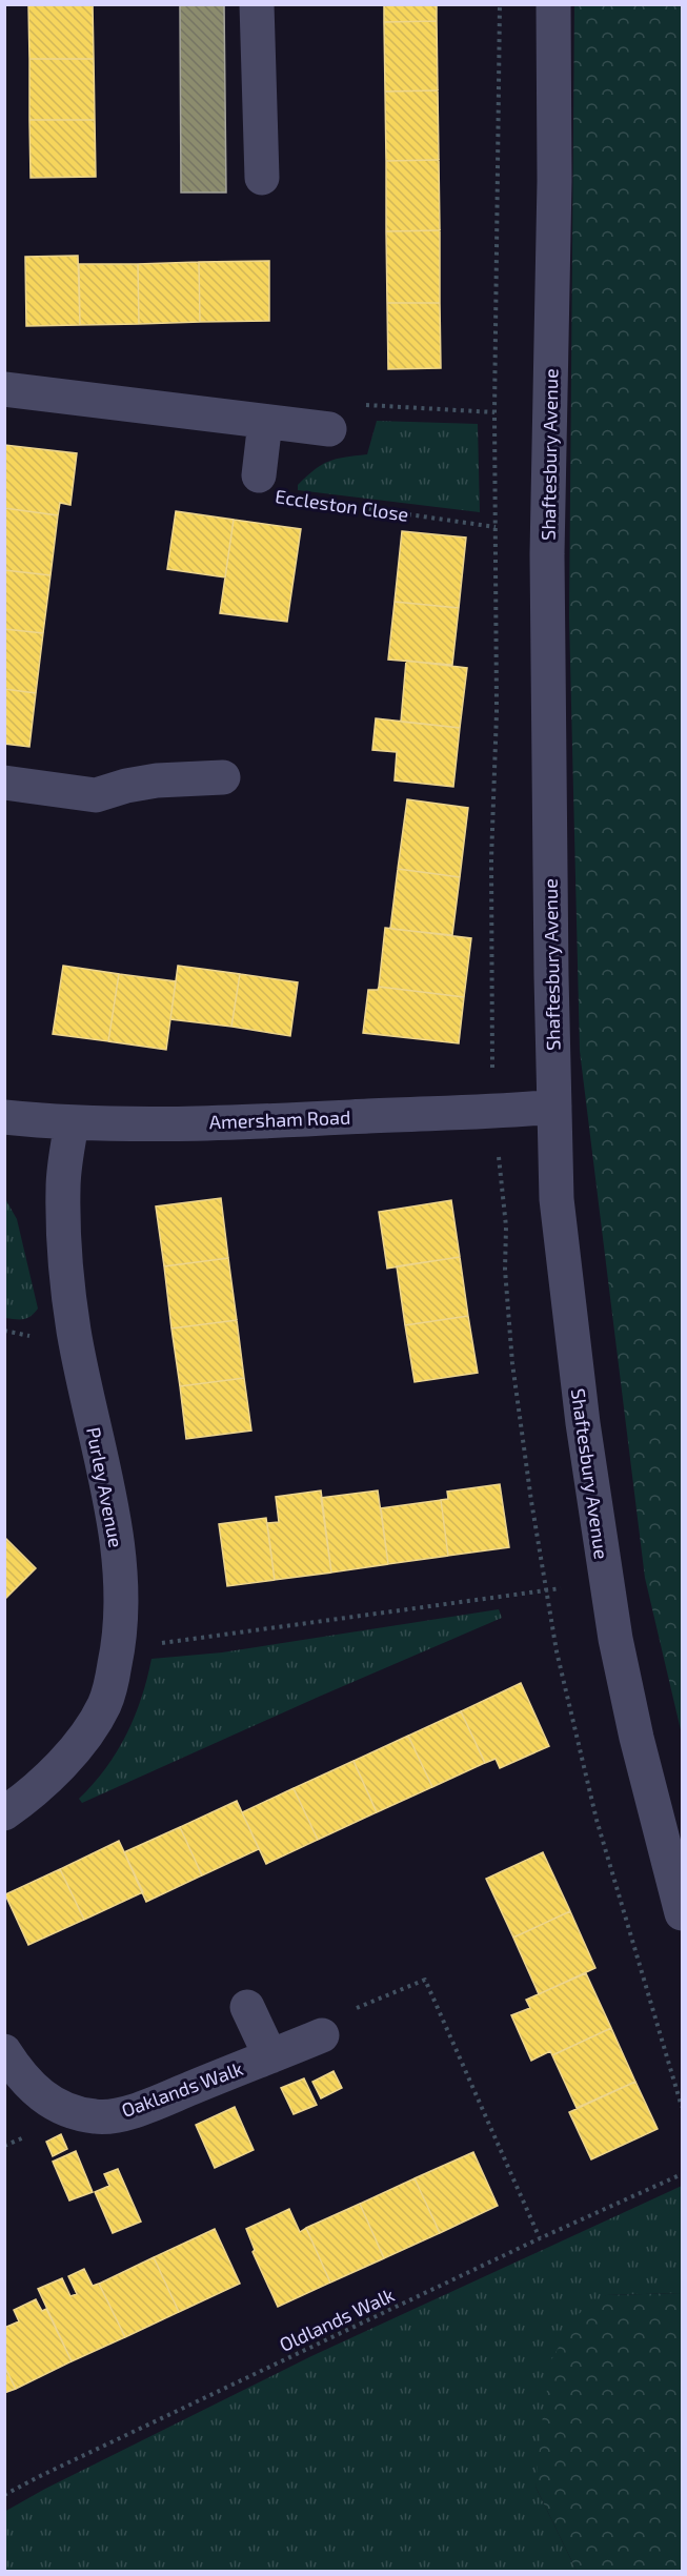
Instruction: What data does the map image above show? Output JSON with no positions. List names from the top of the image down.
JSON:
{
  "streets": {
    "street": [
      "Shaftesbury Avenue",
      "Eccleston Close",
      "Amersham Road",
      "Purley Avenue",
      "Oaklands Walk"
    ],
    "path": ["Oldlands Walk"]
  },
  "crossings": [
    ["Shaftesbury Avenue", "Amersham Road"],
    ["Amersham Road", "Purley Avenue"]
  ]
}
